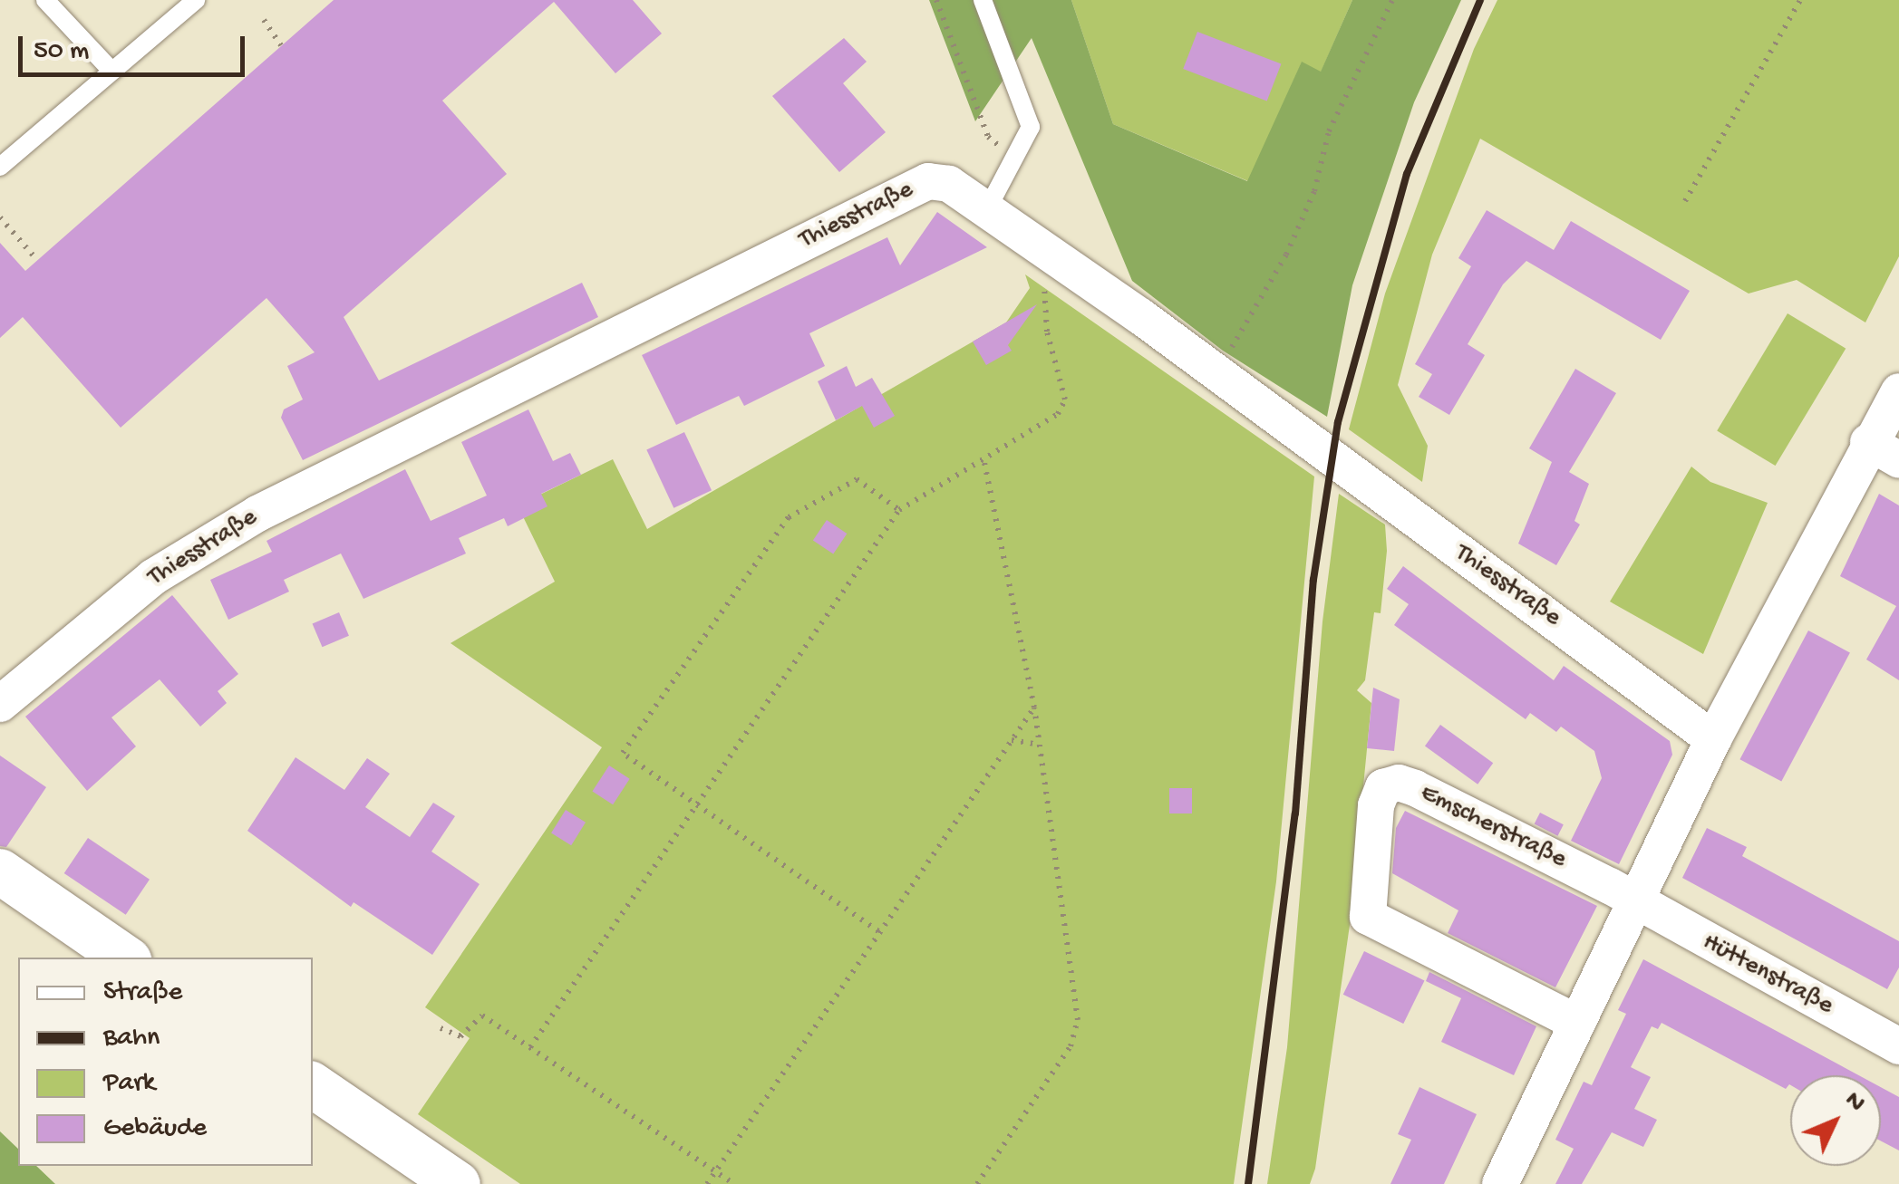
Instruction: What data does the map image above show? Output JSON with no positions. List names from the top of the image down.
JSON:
{
  "streets": {
    "street": ["Thiesstraße", "Emscherstraße", "Hüttenstraße"]
  },
  "crossings": [
    ["Emscherstraße", "Hüttenstraße"]
  ],
  "legend": [
    "Straße",
    "Bahn",
    "Park",
    "Gebäude"
  ],
  "scale_bar": "50 m",
  "north": "top right"
}
